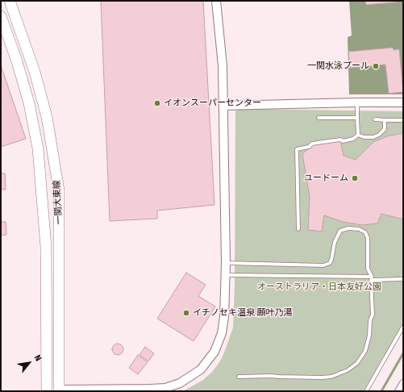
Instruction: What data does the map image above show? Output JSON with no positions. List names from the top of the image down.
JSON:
{
  "streets": {
    "main road": ["一関大東線"]
  },
  "parks": ["オーストラリア・日本友好公園"],
  "places": [
    "一関水泳プール",
    "イオンスーパーセンター",
    "ユードーム",
    "イチノセキ温泉 願叶乃湯"
  ],
  "north": "top right"
}
